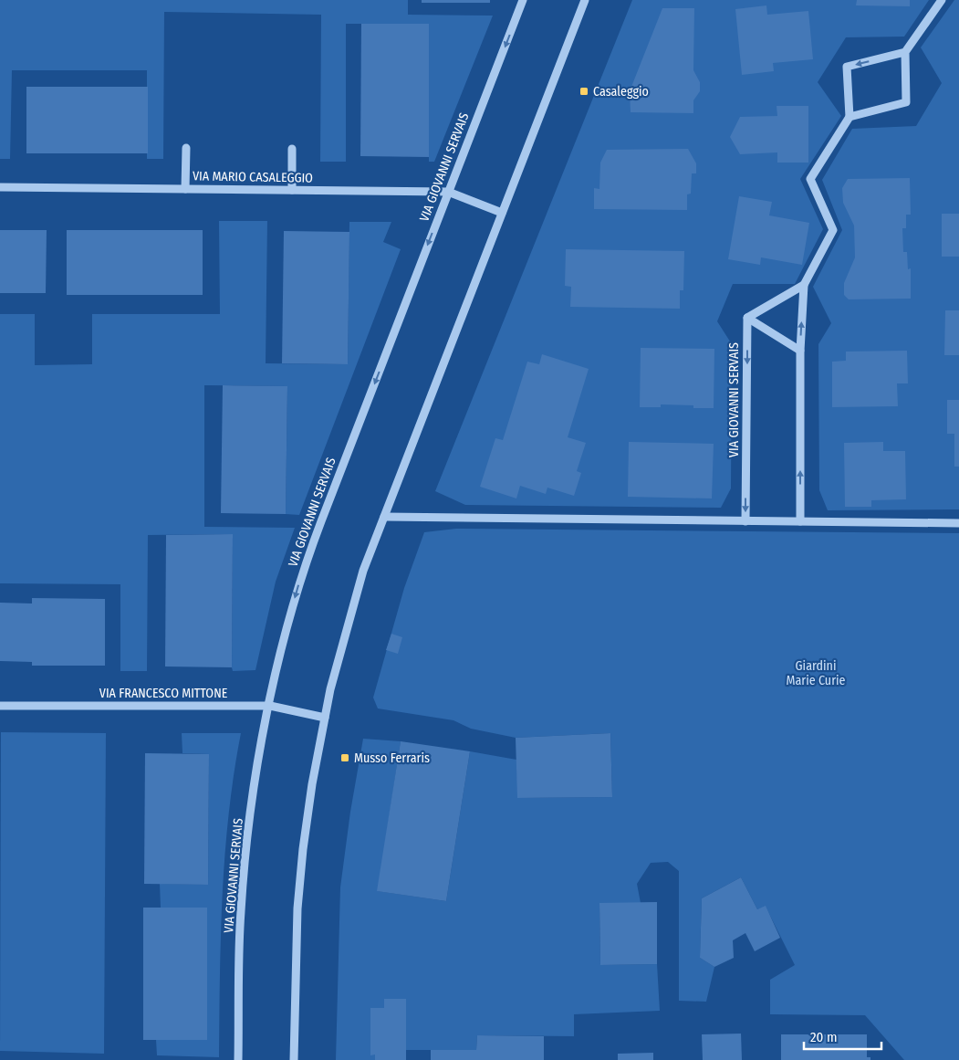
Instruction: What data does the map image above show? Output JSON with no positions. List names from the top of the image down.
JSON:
{
  "streets": {
    "street": ["VIA GIOVANNI SERVAIS", "VIA MARIO CASALEGGIO", "VIA FRANCESCO MITTONE"]
  },
  "crossings": [
    ["VIA GIOVANNI SERVAIS", "VIA MARIO CASALEGGIO"],
    ["VIA GIOVANNI SERVAIS", "VIA FRANCESCO MITTONE"]
  ],
  "parks": ["Giardini Marie Curie"],
  "places": {
    "transit": ["Casaleggio", "Musso Ferraris"]
  },
  "scale_bar": "20 m"
}
